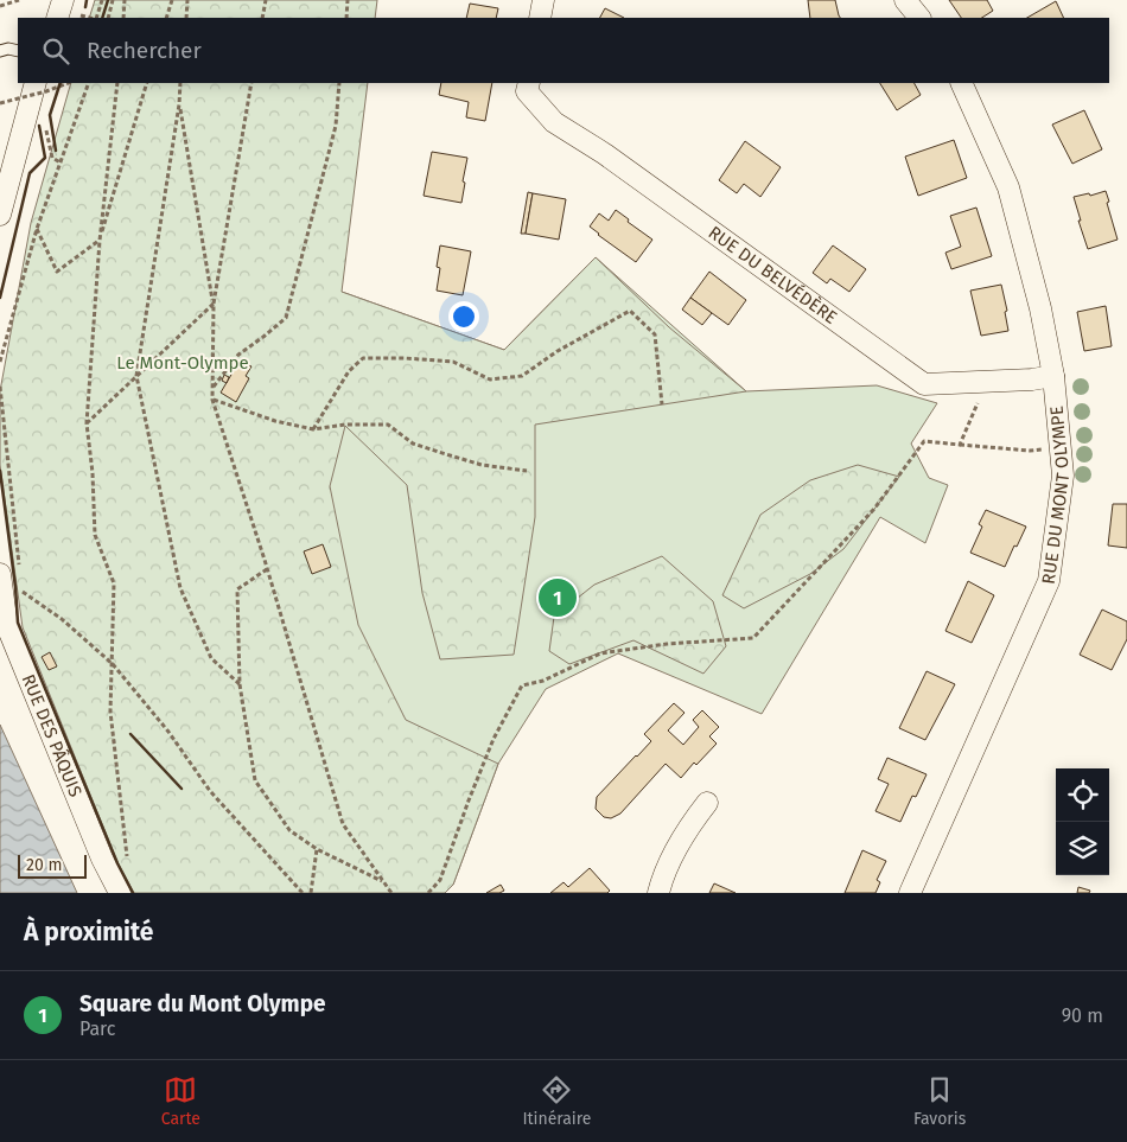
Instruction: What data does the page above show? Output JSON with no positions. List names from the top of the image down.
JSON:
{
  "streets": {
    "street": ["RUE DU BELVÉDÈRE", "RUE DU MONT OLYMPE", "RUE DES PÂQUIS"]
  },
  "crossings": [
    ["RUE DU BELVÉDÈRE", "RUE DU MONT OLYMPE"]
  ],
  "parks": ["Le Mont-Olympe"],
  "scale_bar": "20 m",
  "page": {
    "search": "Rechercher",
    "pins": "1",
    "scale": "20 m",
    "heading": "À proximité",
    "list": [
      {
        "mark": "1",
        "name": "Square du Mont Olympe",
        "note": "Parc",
        "value": "90 m"
      }
    ],
    "nav": ["Carte", "Itinéraire", "Favoris"]
  }
}
